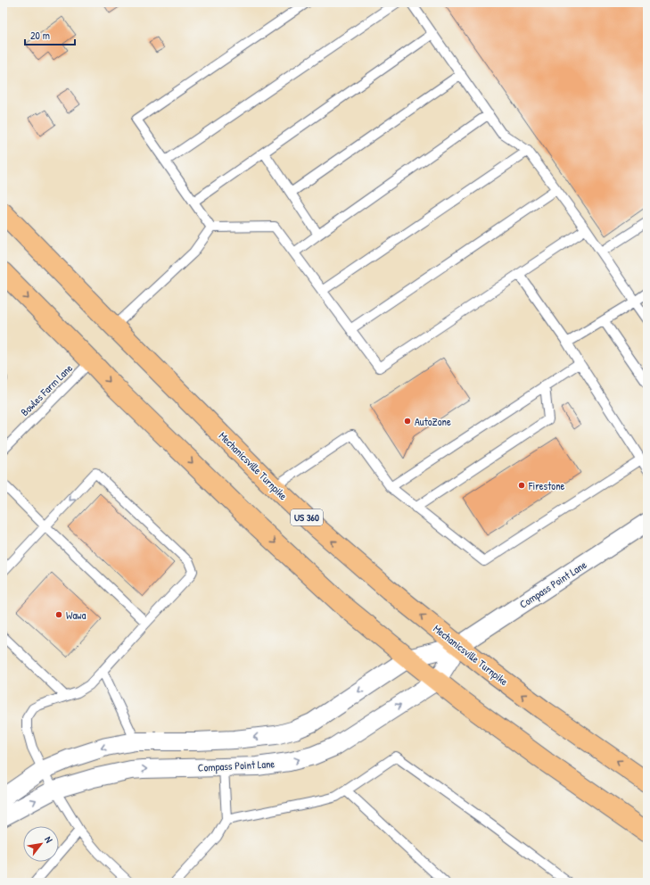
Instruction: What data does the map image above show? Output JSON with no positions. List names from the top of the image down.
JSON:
{
  "streets": {
    "highway": ["Mechanicsville Turnpike", "US 360"],
    "street": ["Compass Point Lane"],
    "lane": ["Bowles Farm Lane"]
  },
  "crossings": [
    ["Mechanicsville Turnpike", "Compass Point Lane"]
  ],
  "places": ["AutoZone", "Firestone", "Wawa"],
  "scale_bar": "20 m",
  "north": "top right"
}
